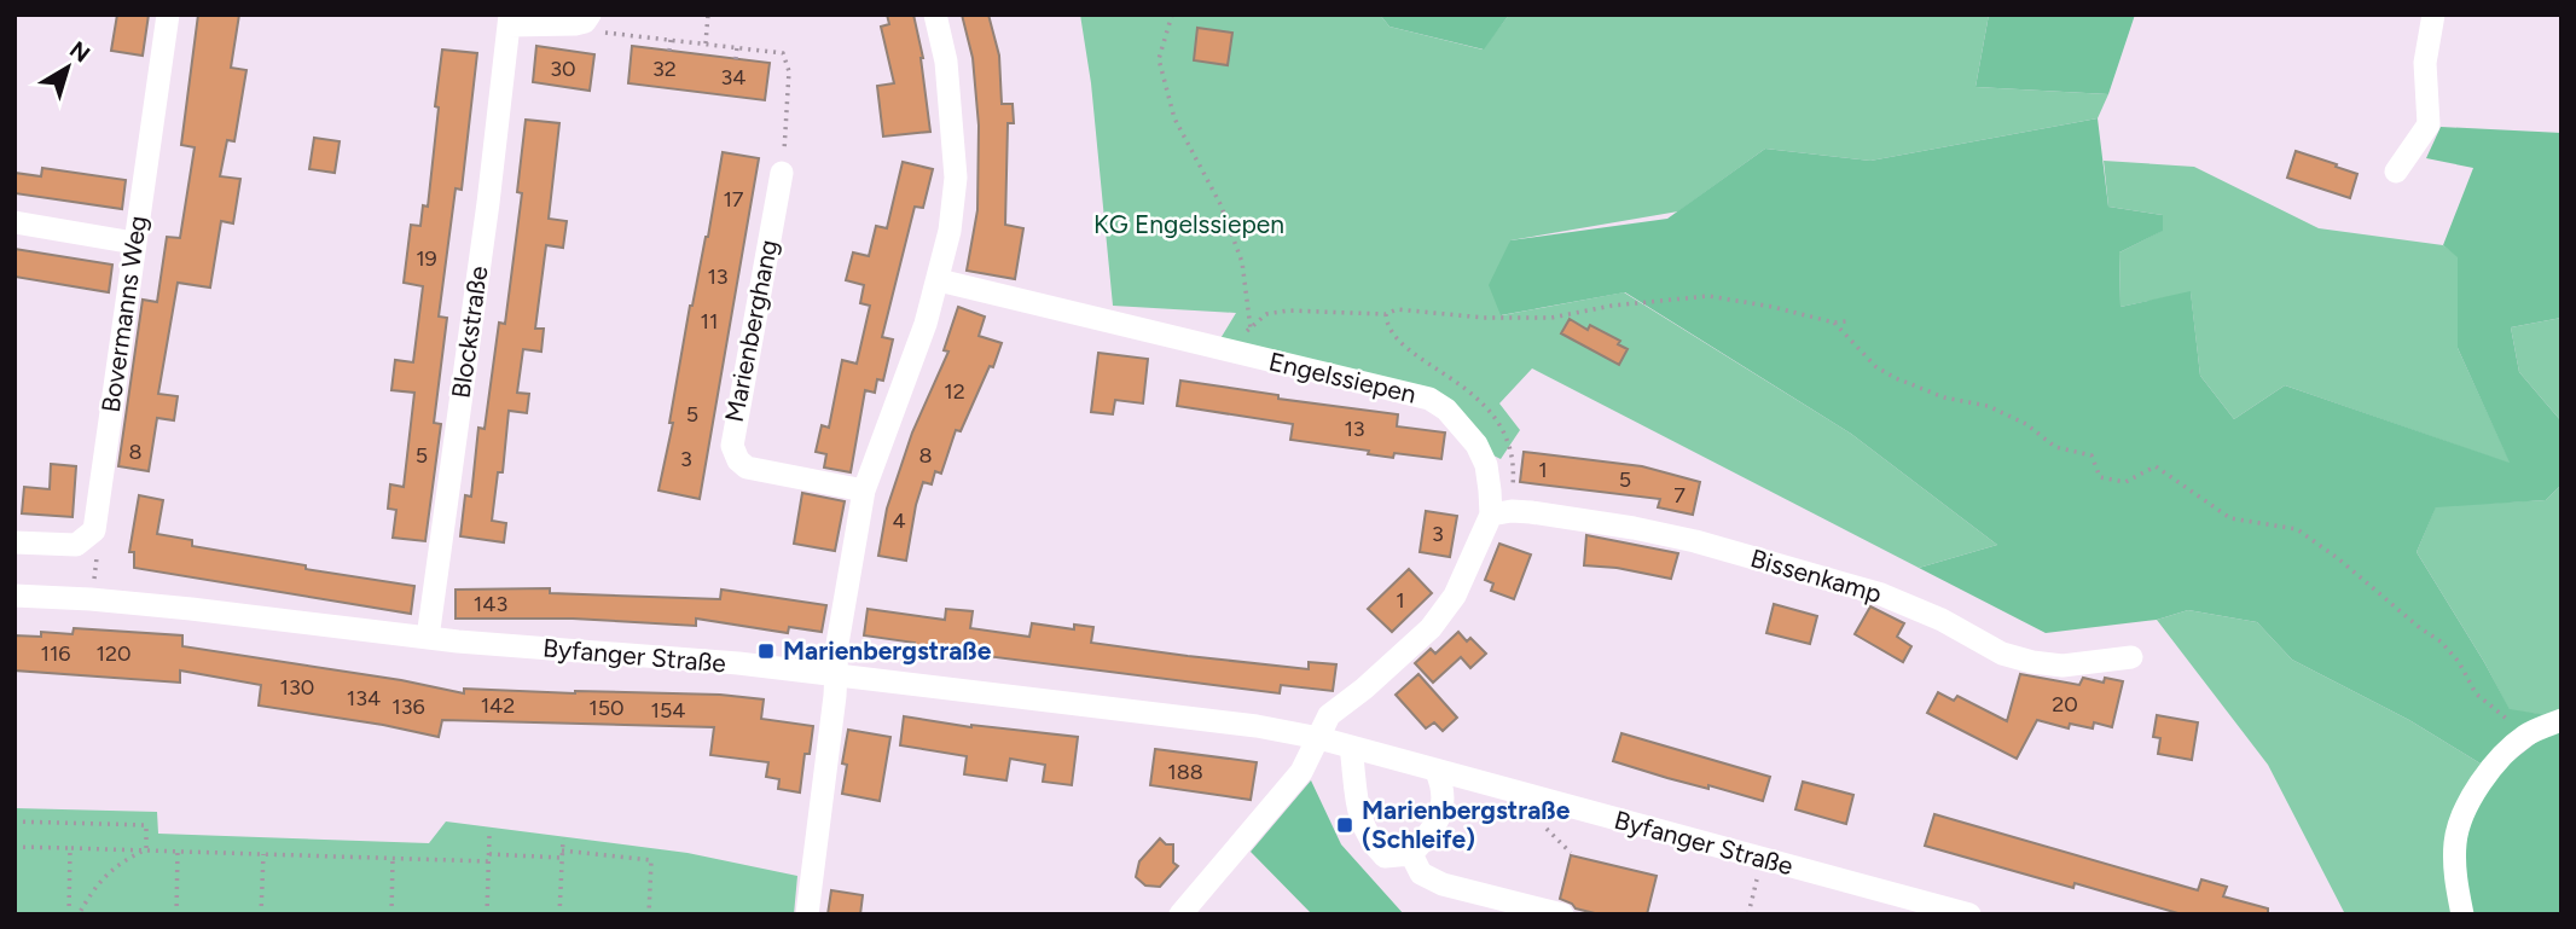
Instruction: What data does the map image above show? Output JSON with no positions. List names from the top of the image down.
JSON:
{
  "streets": {
    "street": [
      "Bovermanns Weg",
      "Marienberghang",
      "Blockstraße",
      "Engelssiepen",
      "Bissenkamp",
      "Byfanger Straße"
    ]
  },
  "crossings": [
    ["Blockstraße", "Byfanger Straße"],
    ["Engelssiepen", "Bissenkamp"],
    ["Engelssiepen", "Byfanger Straße"]
  ],
  "parks": ["KG Engelssiepen"],
  "places": {
    "transit": ["Marienbergstraße", "Marienbergstraße (Schleife)"]
  },
  "house_numbers": [
    "30",
    "32",
    "34",
    "17",
    "19",
    "13",
    "11",
    "12",
    "5",
    "13",
    "8",
    "5",
    "8",
    "3",
    "1",
    "5",
    "7",
    "4",
    "3",
    "1",
    "143",
    "116",
    "120",
    "130",
    "134",
    "20",
    "142",
    "136",
    "150",
    "154",
    "188"
  ],
  "north": "top right"
}
